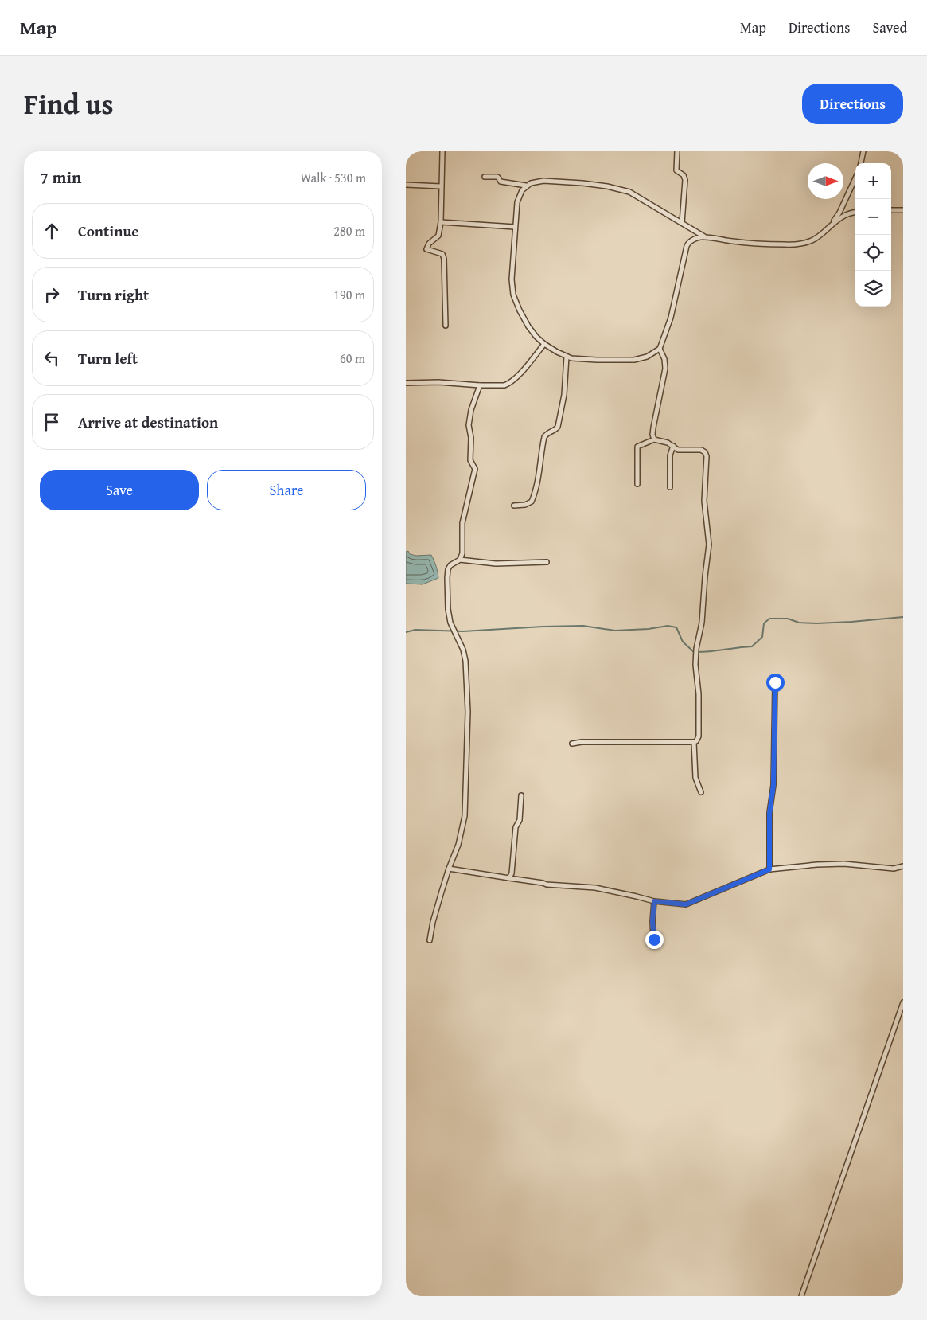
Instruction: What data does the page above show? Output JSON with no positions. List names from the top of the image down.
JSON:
{
  "north": "right",
  "page": {
    "header": "Map",
    "nav": ["Map", "Directions", "Saved"],
    "title": "Find us",
    "buttons": [
      "Directions",
      ["Save", "Share"]
    ],
    "heading": ["7 min", "Walk · 530 m"],
    "map_buttons": ["+", "−"],
    "list": [
      ["Continue", "280 m"],
      ["Turn right", "190 m"],
      ["Turn left", "60 m"],
      "Arrive at destination"
    ]
  }
}
